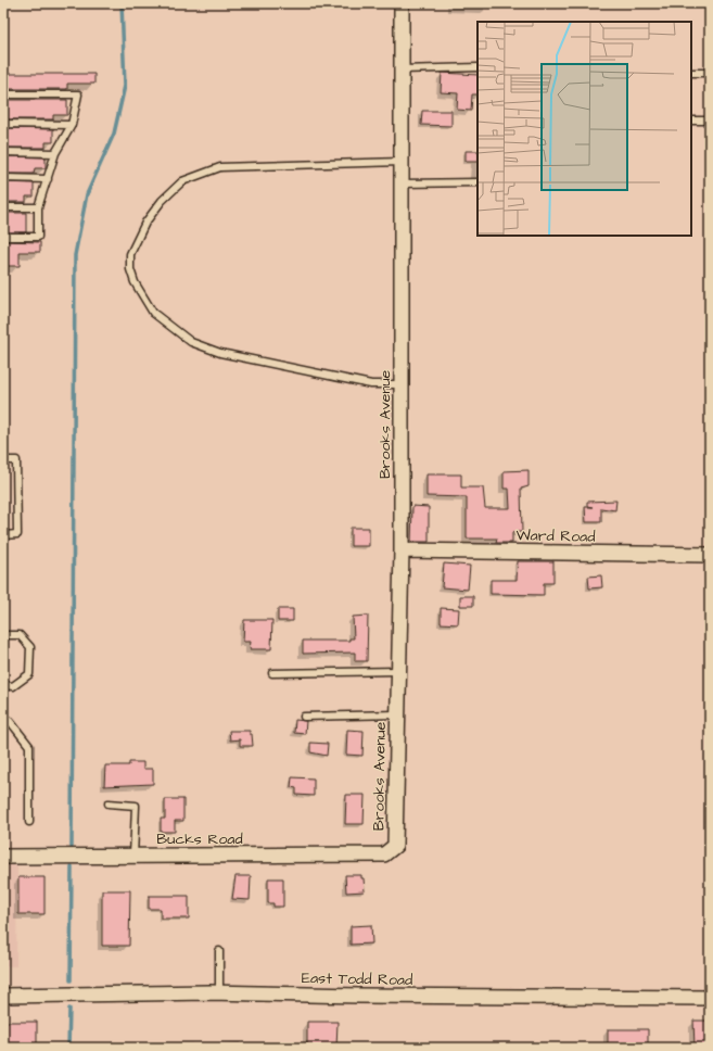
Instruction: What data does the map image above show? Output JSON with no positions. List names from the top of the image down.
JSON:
{
  "streets": {
    "street": [
      "Brooks Avenue",
      "Ward Road",
      "Bucks Road",
      "East Todd Road"
    ]
  },
  "crossings": [
    ["Brooks Avenue", "Ward Road"],
    ["Brooks Avenue", "Bucks Road"]
  ]
}
